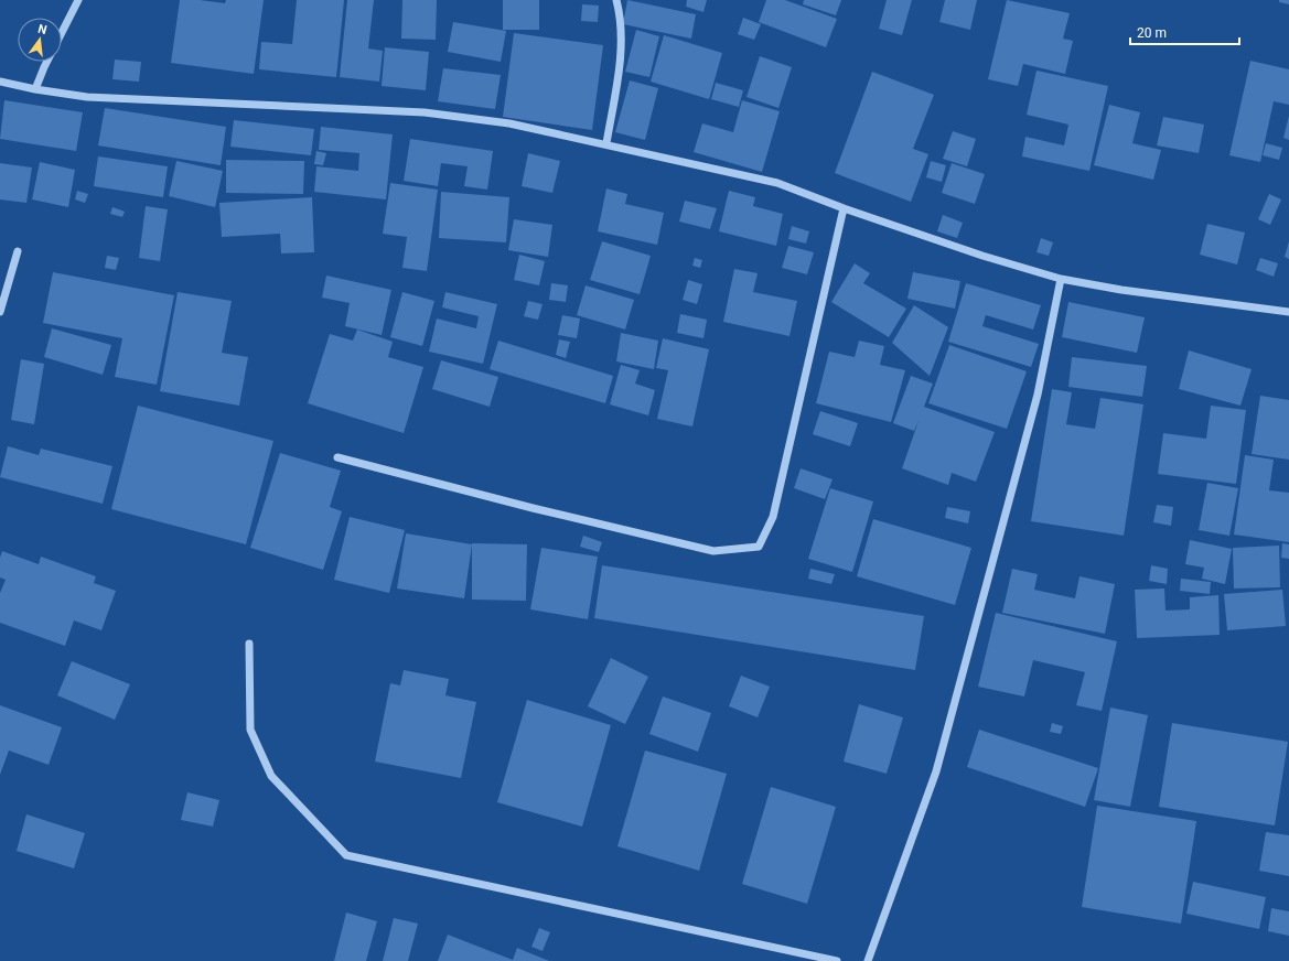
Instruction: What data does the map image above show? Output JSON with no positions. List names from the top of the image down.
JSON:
{
  "scale_bar": "20 m",
  "north": "top"
}
